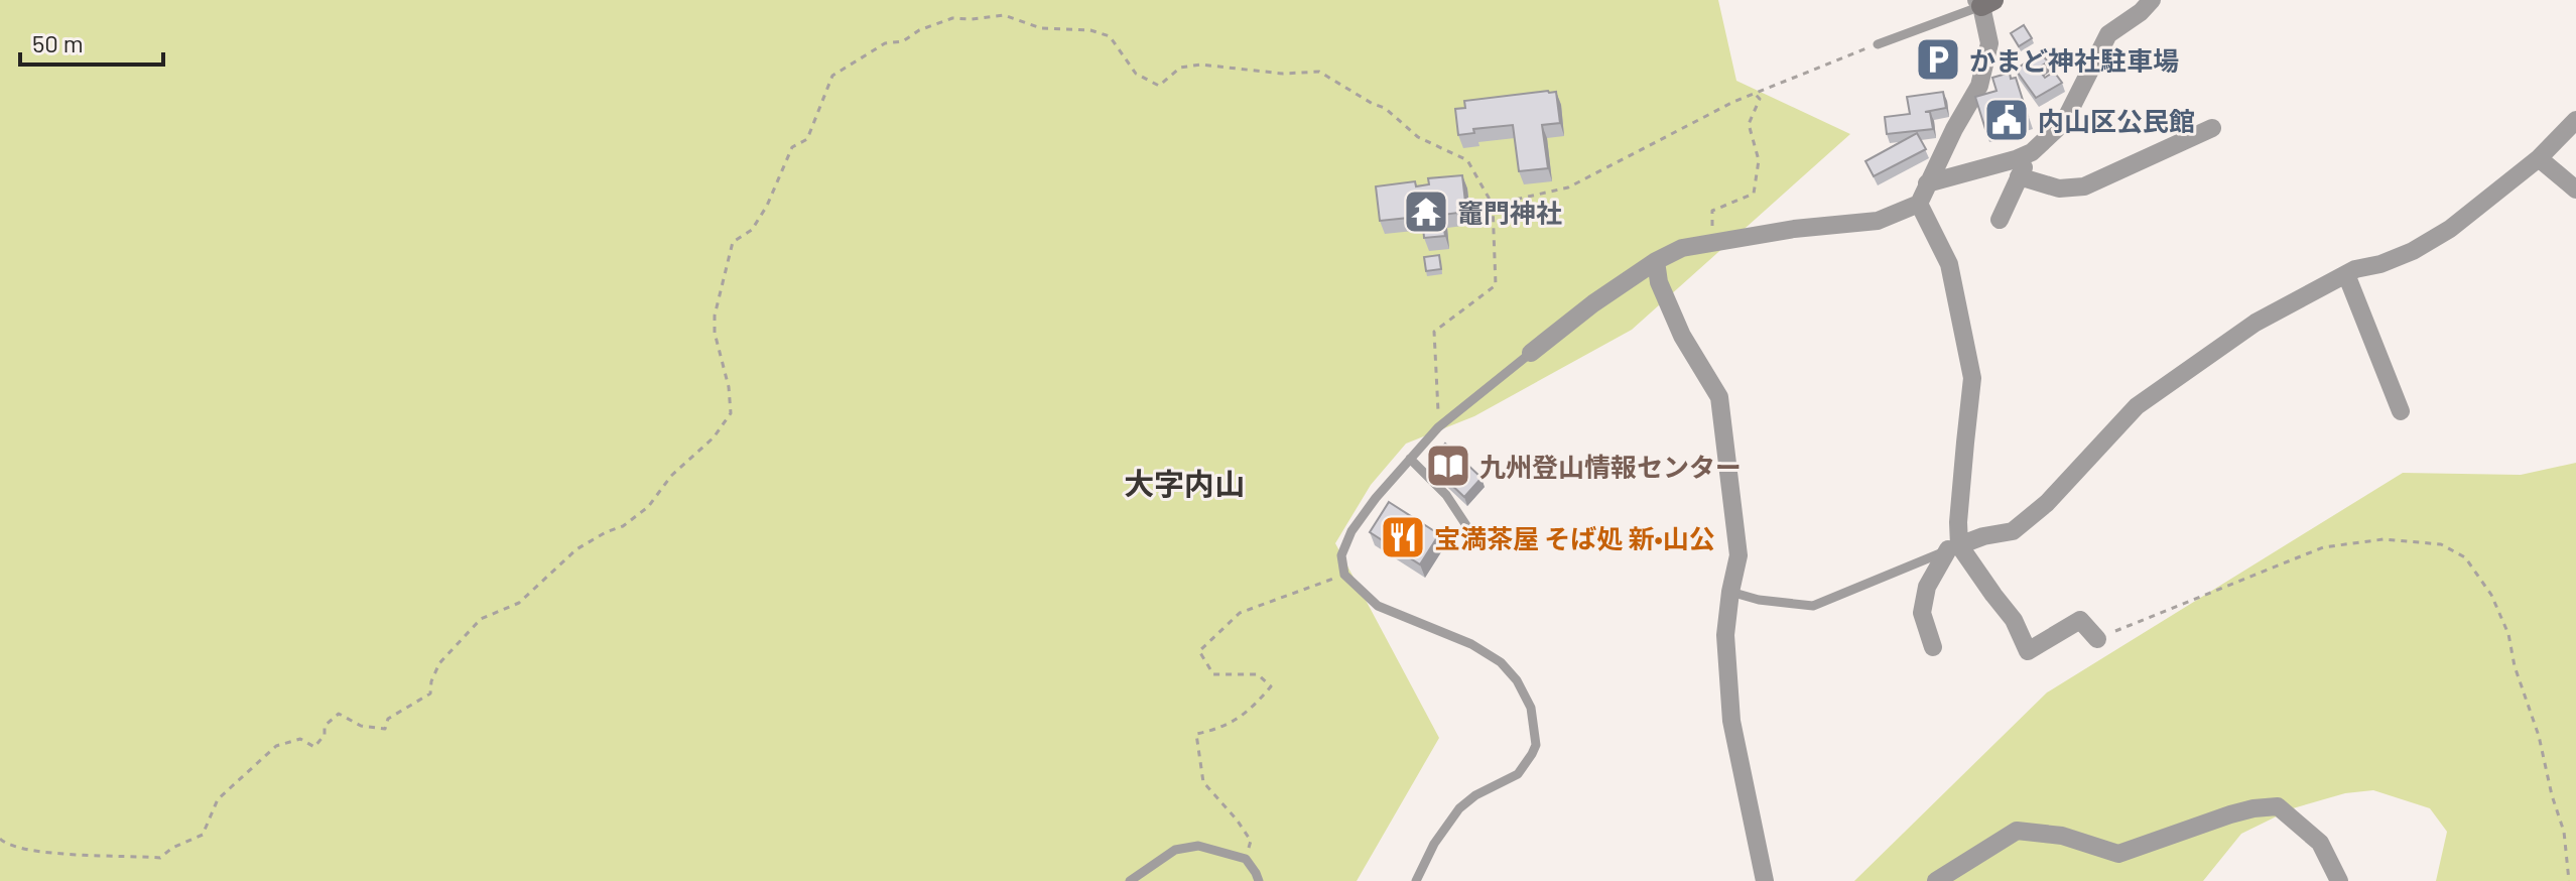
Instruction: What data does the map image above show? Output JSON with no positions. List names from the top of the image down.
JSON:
{
  "districts": ["大字内山"],
  "places": {
    "parking": ["かまど神社駐車場"],
    "public building": ["内山区公民館"],
    "temple": ["竈門神社"],
    "library": ["九州登山情報センター"],
    "restaurant": ["宝満茶屋 そば処 新•山公"]
  },
  "scale_bar": "50 m"
}
